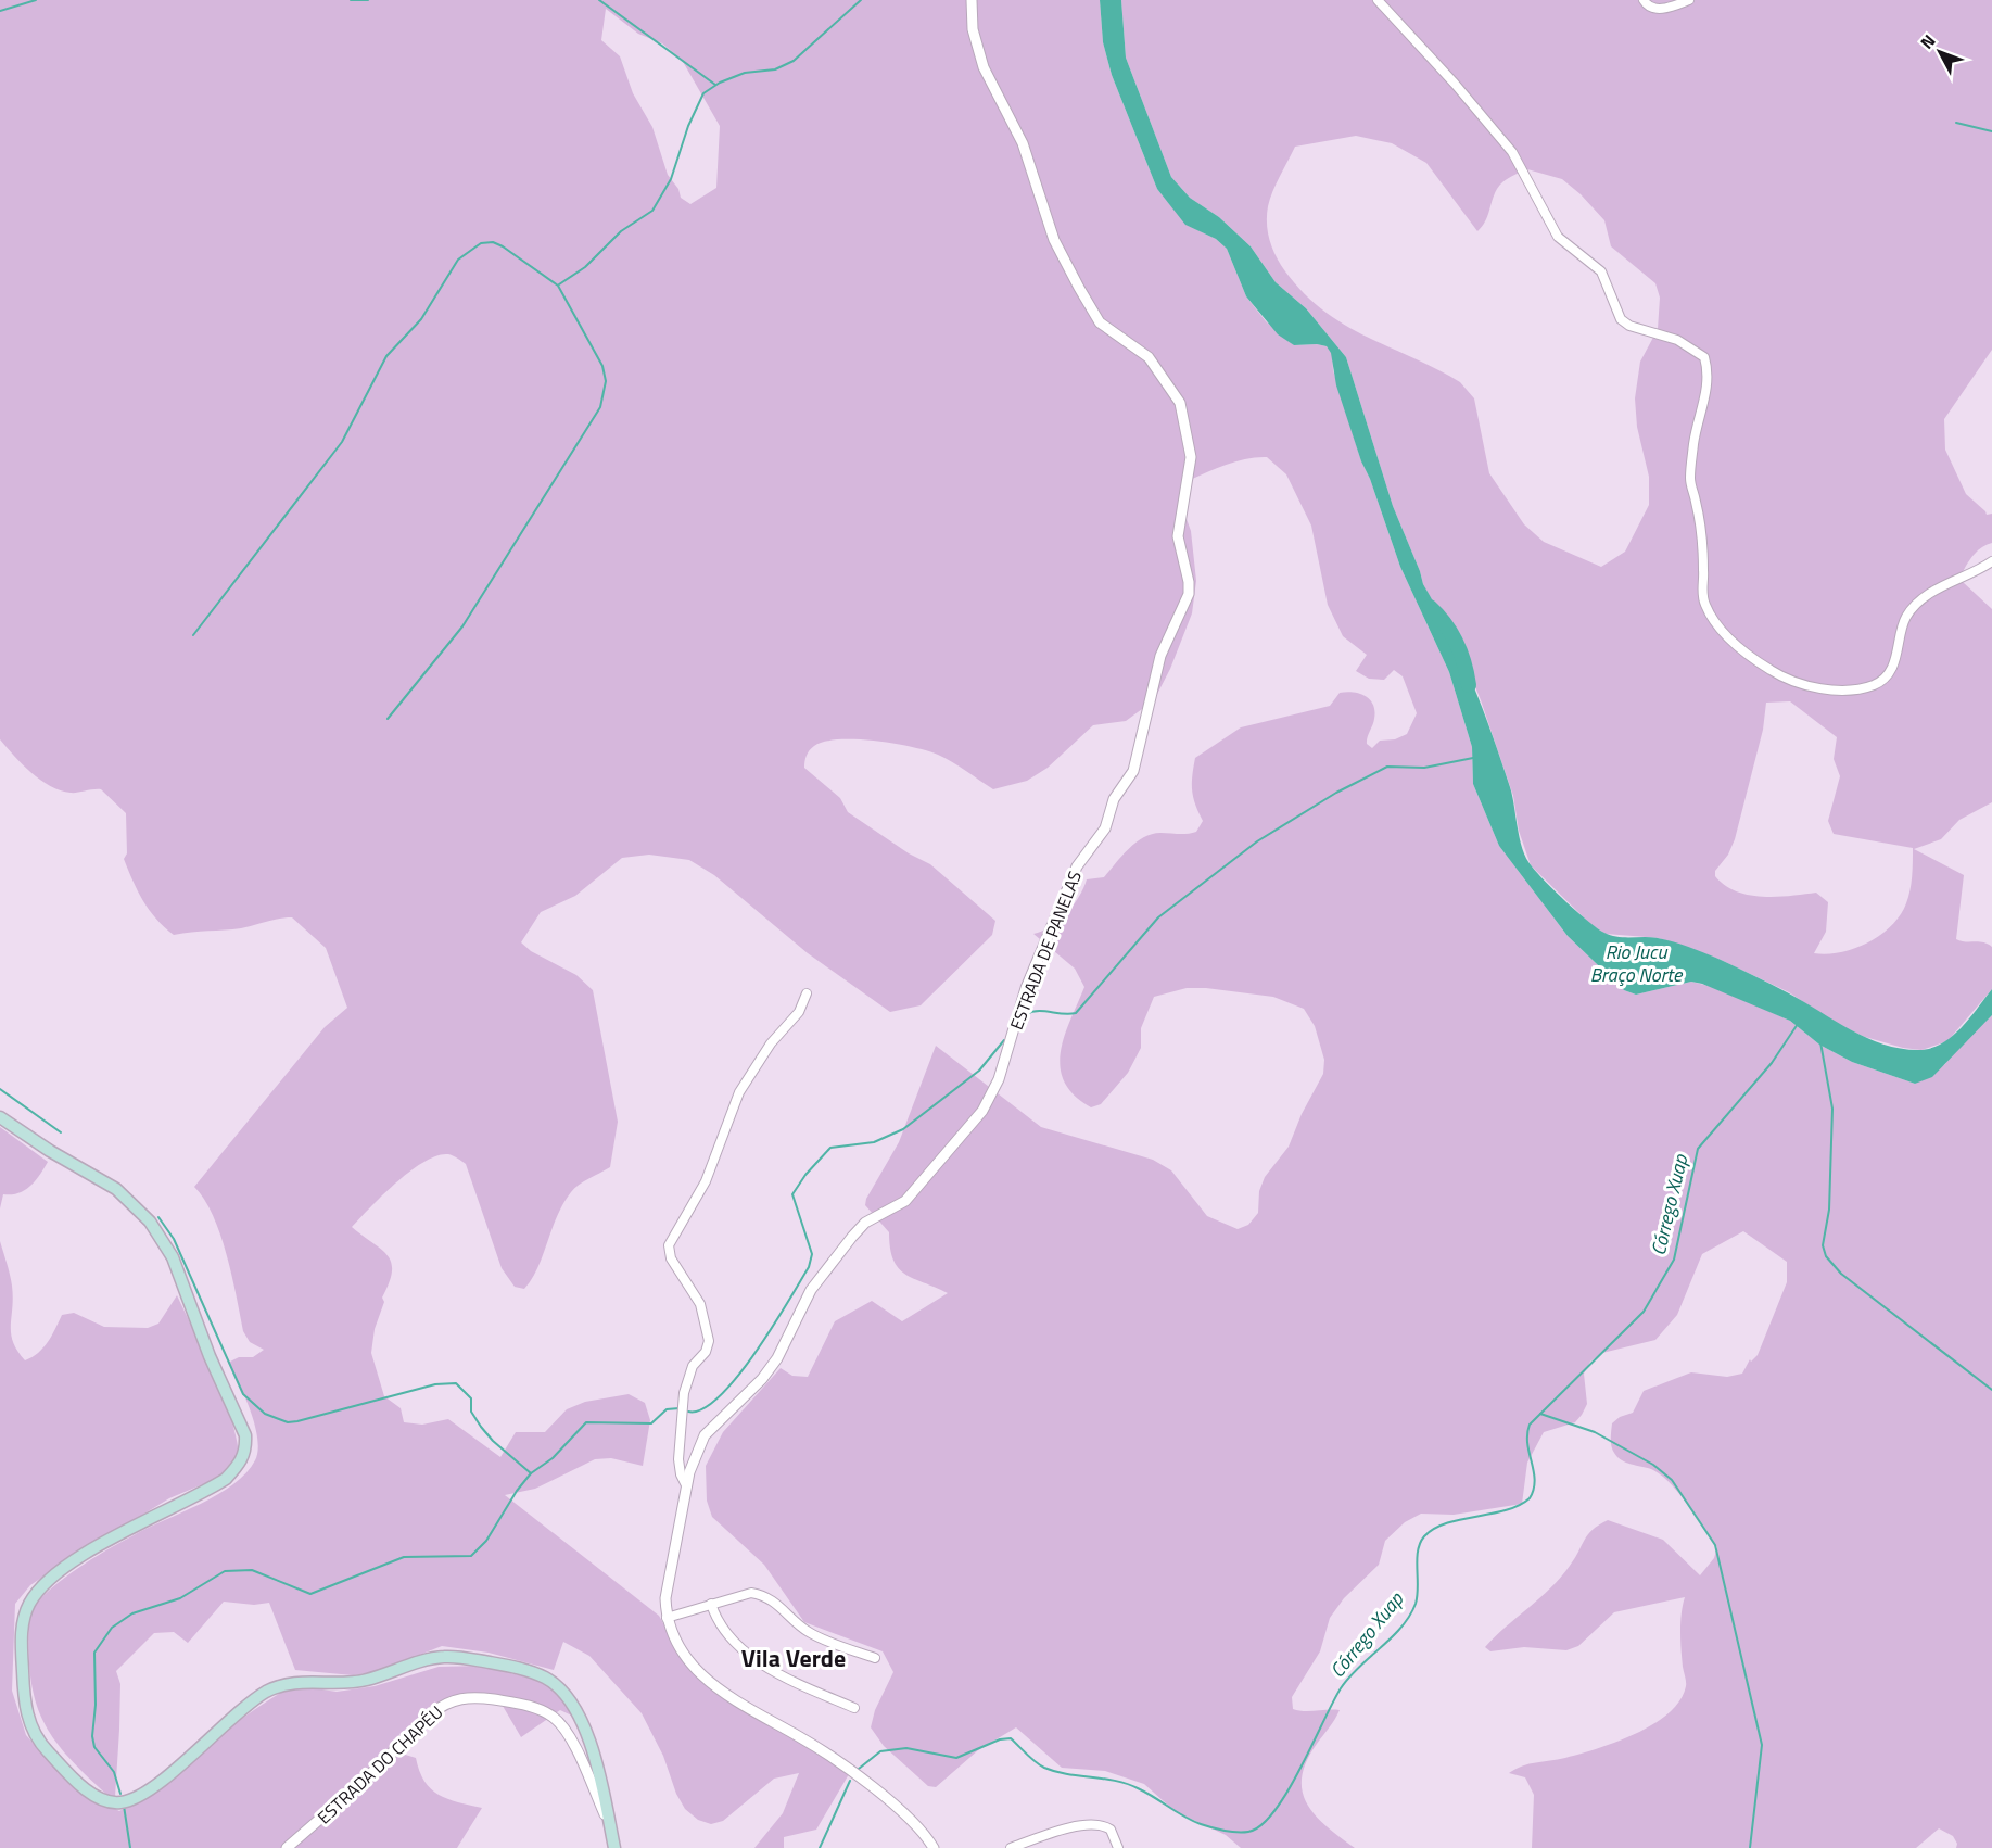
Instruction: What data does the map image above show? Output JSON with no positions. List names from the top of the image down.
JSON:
{
  "streets": {
    "street": ["ESTRADA DE PANELAS", "ESTRADA DO CHAPÉU"]
  },
  "districts": ["Vila Verde"],
  "water": ["Rio Jucu Braço Norte", "Córrego Xuap"],
  "north": "top left"
}
